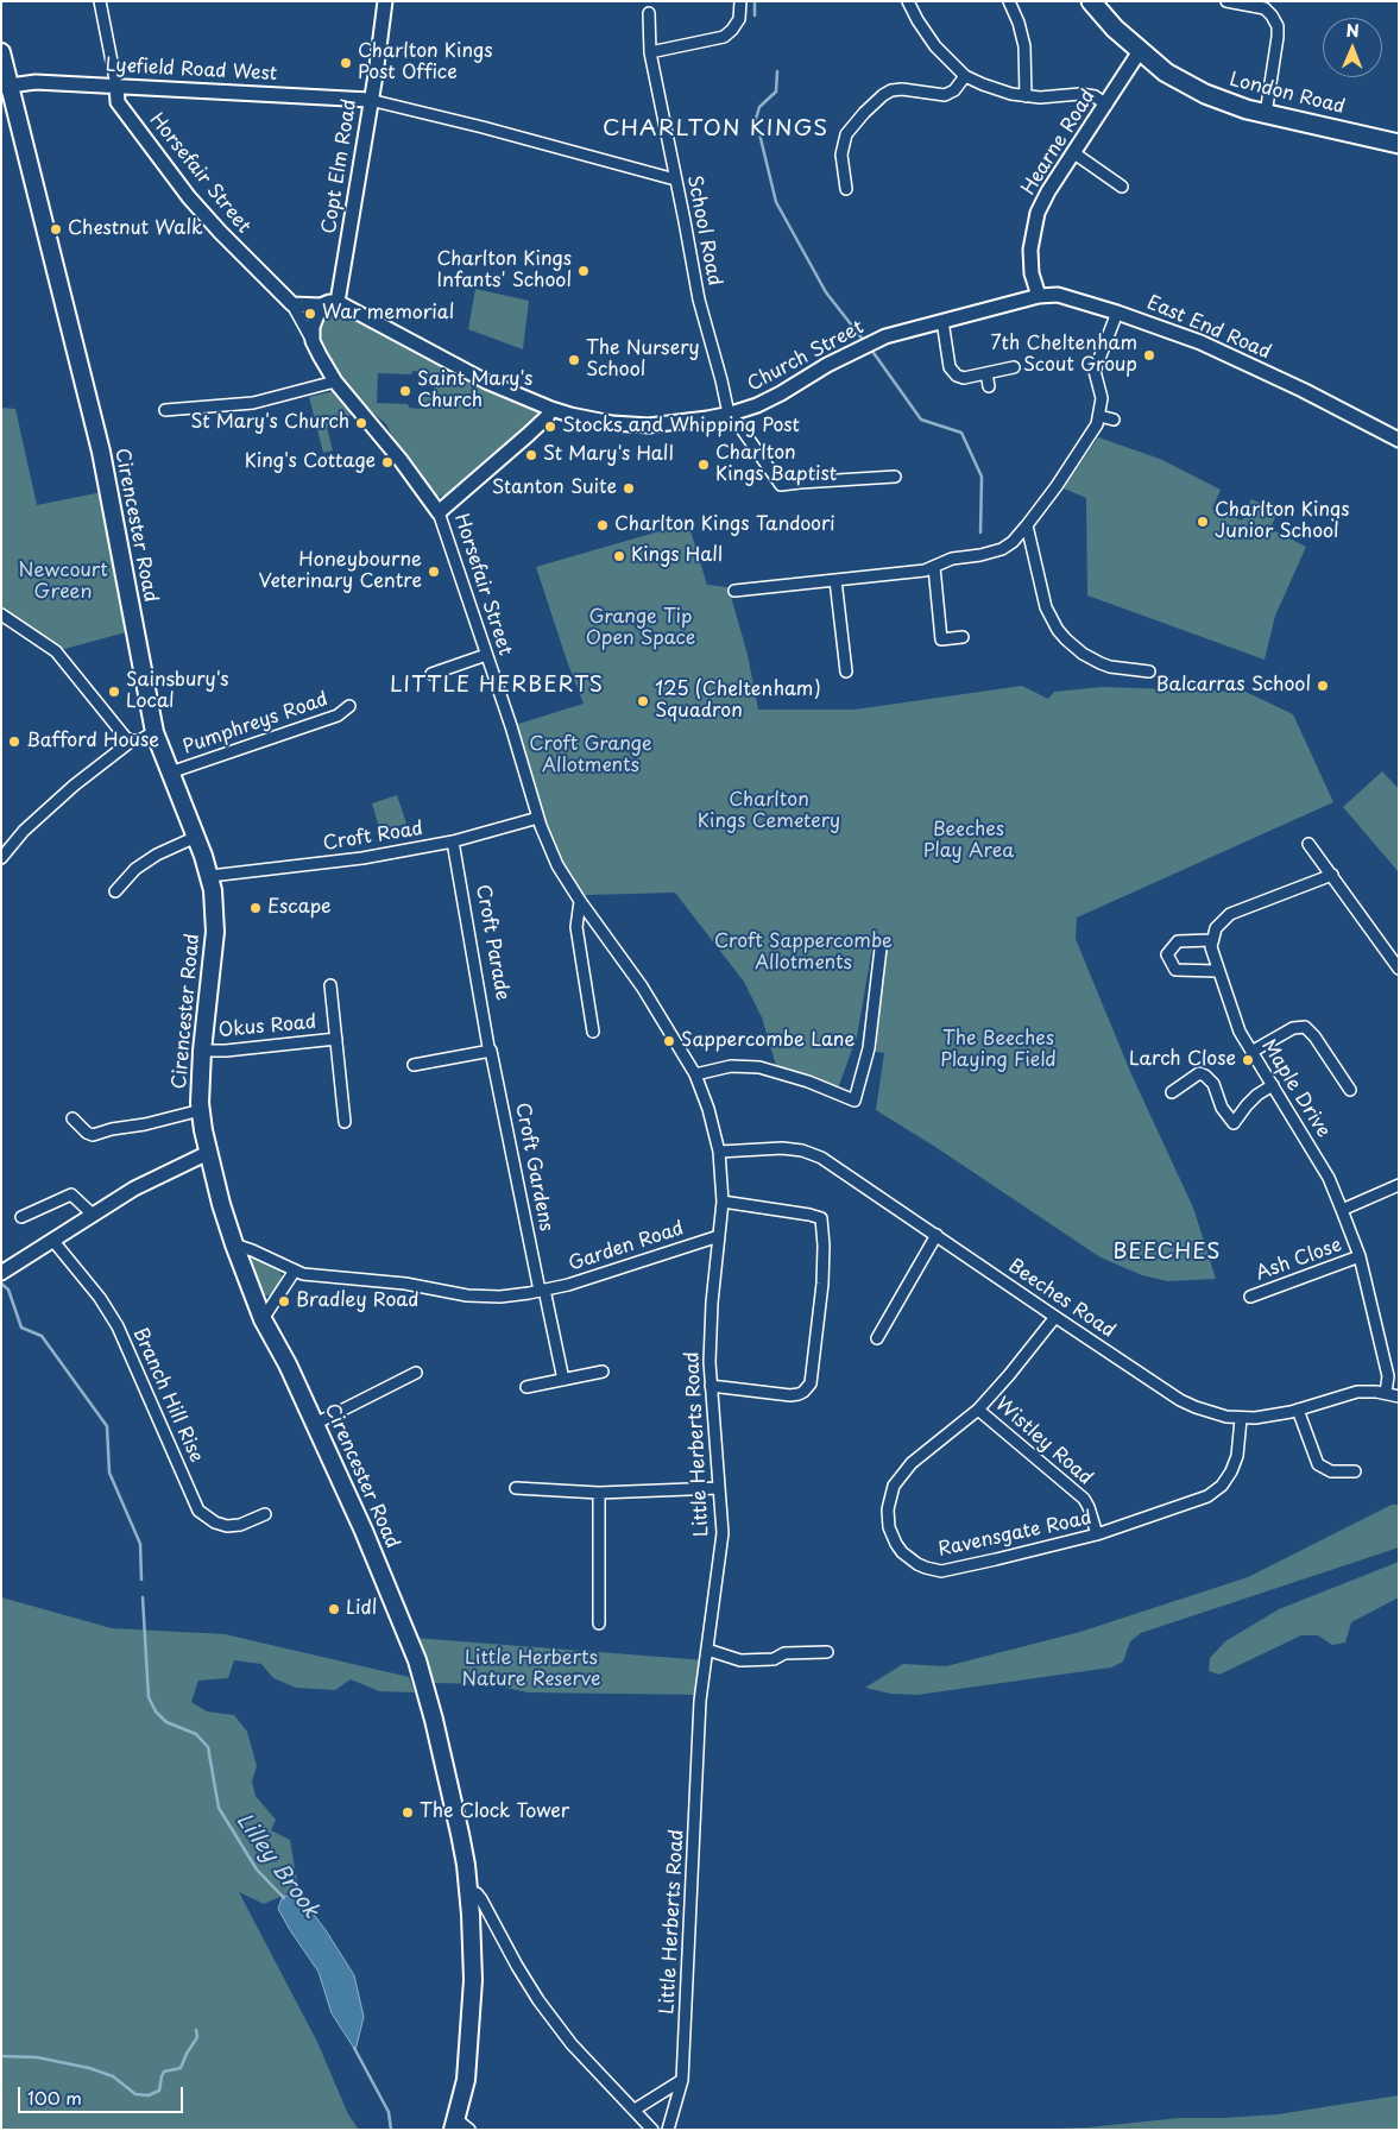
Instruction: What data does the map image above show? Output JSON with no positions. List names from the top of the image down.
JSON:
{
  "streets": {
    "highway": ["London Road"],
    "main road": ["Cirencester Road"],
    "street": [
      "Lyefield Road West",
      "Hearne Road",
      "Copt Elm Road",
      "Horsefair Street",
      "School Road",
      "East End Road",
      "Church Street",
      "Pumphreys Road",
      "Croft Road",
      "Okus Road",
      "Maple Drive",
      "Croft Gardens",
      "Garden Road",
      "Ash Close",
      "Beeches Road",
      "Branch Hill Rise",
      "Wistley Road",
      "Little Herberts Road",
      "Ravensgate Road"
    ]
  },
  "crossings": [
    ["Lyefield Road West", "Copt Elm Road"],
    ["Lyefield Road West", "Horsefair Street"],
    ["Lyefield Road West", "Cirencester Road"],
    ["London Road", "Hearne Road"],
    ["Hearne Road", "East End Road"],
    ["Copt Elm Road", "Church Street"],
    ["Horsefair Street", "Croft Road"],
    ["Horsefair Street", "Little Herberts Road"],
    ["School Road", "Church Street"],
    ["East End Road", "Church Street"],
    ["Cirencester Road", "Pumphreys Road"],
    ["Cirencester Road", "Croft Road"],
    ["Cirencester Road", "Okus Road"],
    ["Croft Road", "Croft Gardens"],
    ["Maple Drive", "Ash Close"],
    ["Maple Drive", "Beeches Road"],
    ["Croft Gardens", "Garden Road"],
    ["Garden Road", "Little Herberts Road"],
    ["Beeches Road", "Little Herberts Road"],
    ["Beeches Road", "Ravensgate Road"],
    ["Wistley Road", "Ravensgate Road"]
  ],
  "districts": ["CHARLTON KINGS", "LITTLE HERBERTS", "BEECHES"],
  "water": ["Lilley Brook"],
  "parks": [
    "Newcourt Green",
    "Grange Tip Open Space",
    "Croft Grange Allotments",
    "Charlton Kings Cemetery",
    "Beeches Play Area",
    "Croft Sappercombe Allotments",
    "The Beeches Playing Field",
    "Little Herberts Nature Reserve"
  ],
  "places": [
    "Charlton Kings Post Office",
    "Chestnut Walk",
    "Charlton Kings Infants' School",
    "War memorial",
    "7th Cheltenham Scout Group",
    "The Nursery School",
    "Saint Mary's Church",
    "St Mary's Church",
    "Stocks and Whipping Post",
    "St Mary's Hall",
    "King's Cottage",
    "Charlton Kings Baptist",
    "Stanton Suite",
    "Charlton Kings Junior School",
    "Charlton Kings Tandoori",
    "Kings Hall",
    "Honeybourne Veterinary Centre",
    "Balcarras School",
    "Sainsbury's Local",
    "125 (Cheltenham) Squadron",
    "Bafford House",
    "Escape",
    "Sappercombe Lane",
    "Larch Close",
    "Bradley Road",
    "Lidl",
    "The Clock Tower"
  ],
  "scale_bar": "100 m",
  "north": "top"
}
